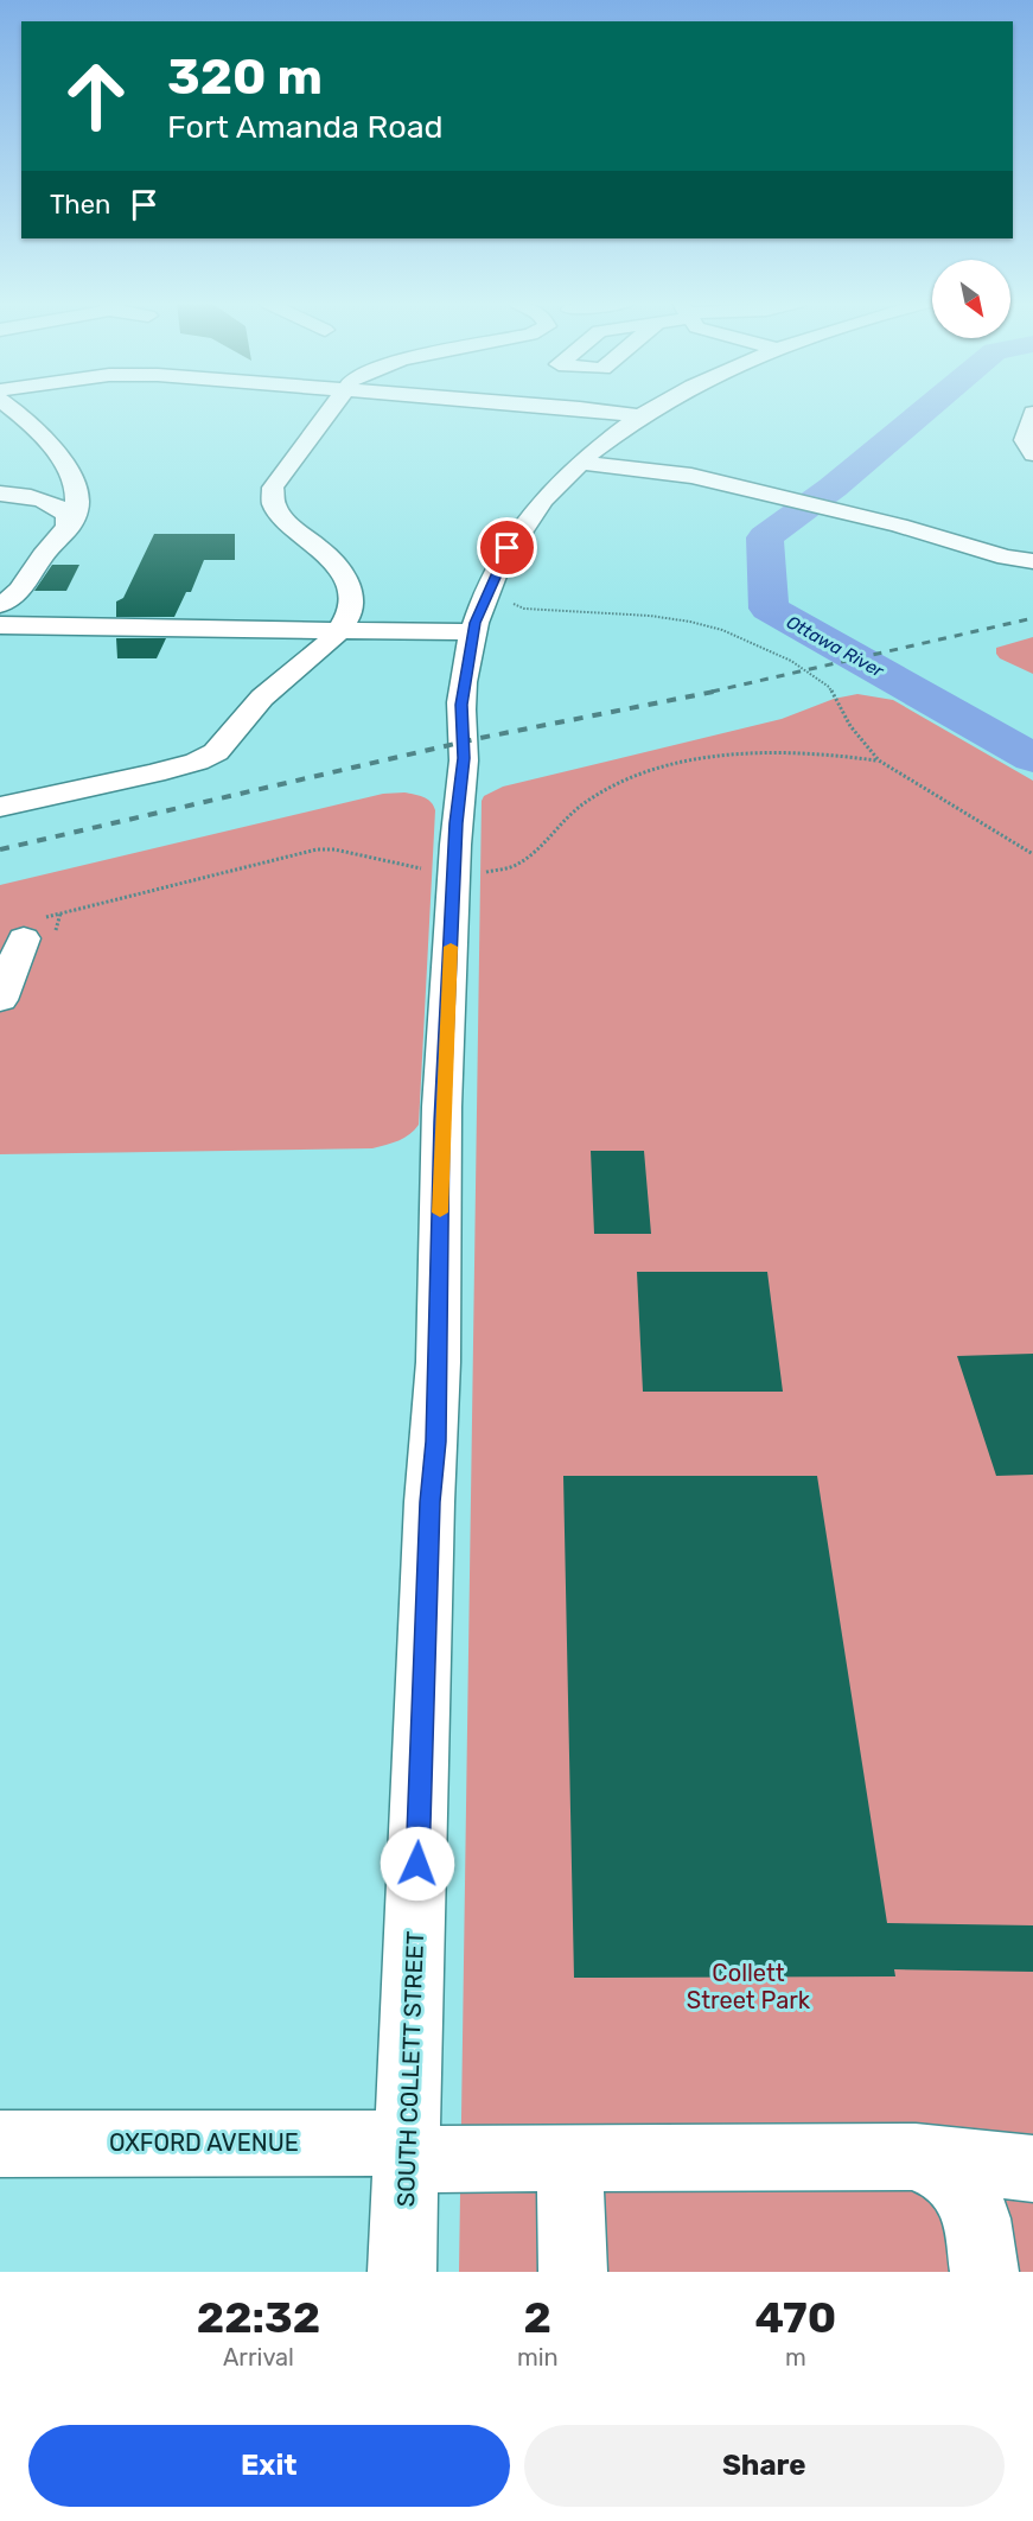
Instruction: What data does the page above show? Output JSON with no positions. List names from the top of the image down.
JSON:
{
  "streets": {
    "street": ["SOUTH COLLETT STREET", "OXFORD AVENUE"]
  },
  "crossings": [
    ["SOUTH COLLETT STREET", "OXFORD AVENUE"]
  ],
  "water": ["Ottawa River"],
  "parks": ["Collett Street Park"],
  "north": "bottom right",
  "page": {
    "turn": ["320 m", "Fort Amanda Road"],
    "then": "Then",
    "eta": [
      "22:32",
      "Arrival",
      "2",
      "min",
      "470",
      "m"
    ],
    "buttons": ["Exit", "Share"]
  }
}
